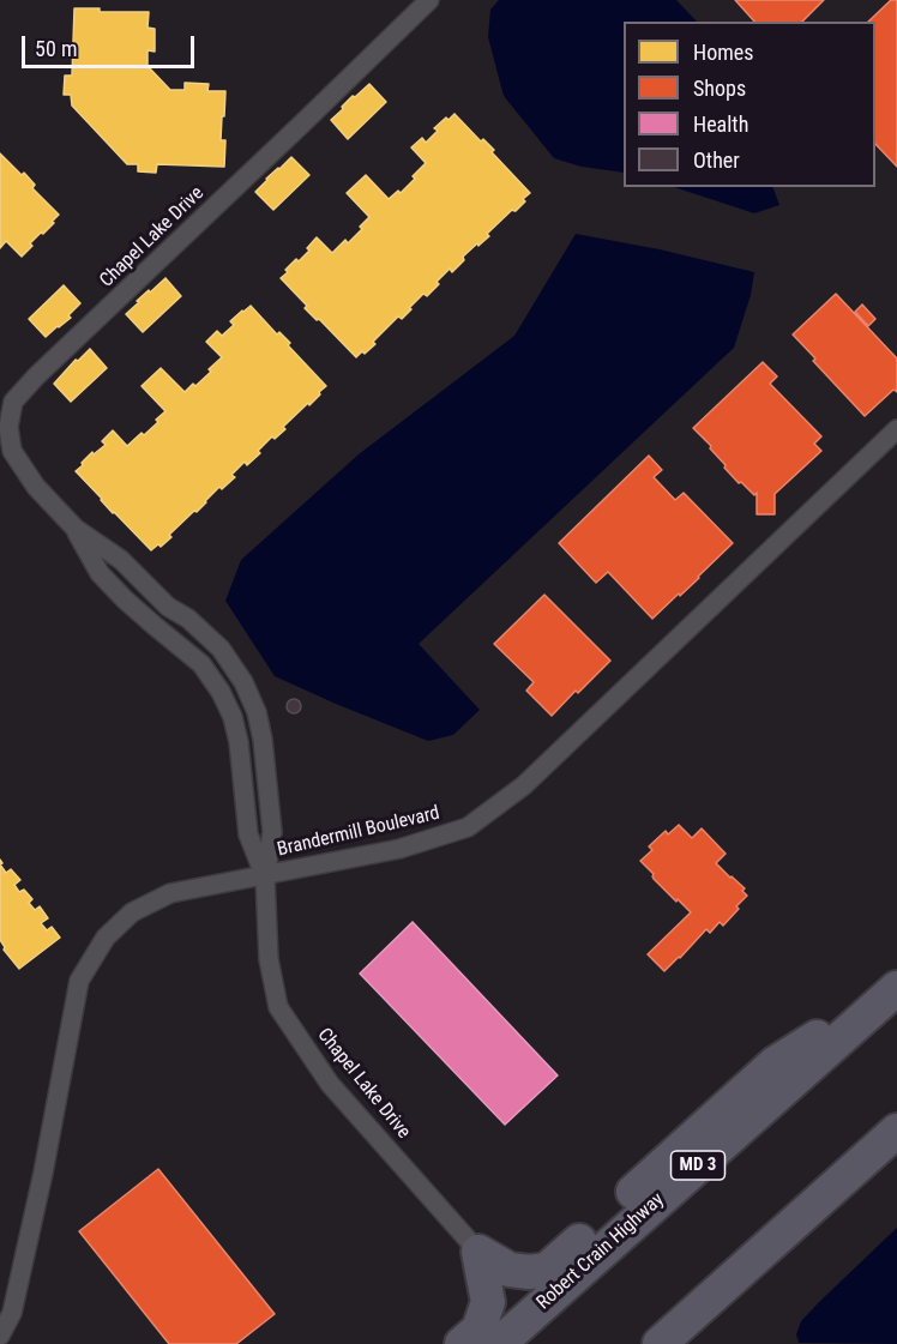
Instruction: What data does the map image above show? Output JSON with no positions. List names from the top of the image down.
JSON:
{
  "streets": {
    "highway": ["MD 3", "Robert Crain Highway"],
    "street": ["Chapel Lake Drive", "Brandermill Boulevard"]
  },
  "crossings": [
    ["Chapel Lake Drive", "Brandermill Boulevard"]
  ],
  "legend": [
    "Homes",
    "Shops",
    "Health",
    "Other"
  ],
  "scale_bar": "50 m"
}
